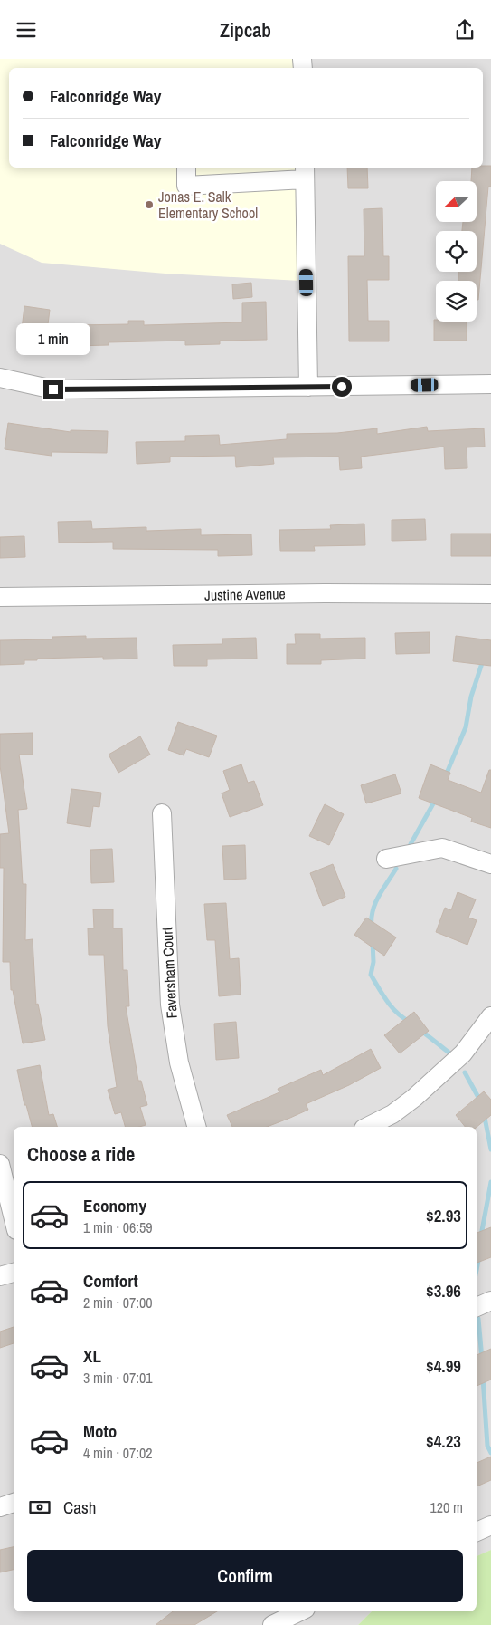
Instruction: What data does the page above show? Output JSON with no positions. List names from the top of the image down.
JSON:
{
  "streets": {
    "street": ["Justine Avenue", "Faversham Court"]
  },
  "places": ["Jonas E. Salk Elementary School"],
  "north": "left",
  "page": {
    "header": "Zipcab",
    "banner": ["Falconridge Way", "Falconridge Way"],
    "bubble": "1 min",
    "heading": "Choose a ride",
    "list": [
      {
        "name": "Economy",
        "note": "1 min · 06:59",
        "value": "$2.93"
      },
      {
        "name": "Comfort",
        "note": "2 min · 07:00",
        "value": "$3.96"
      },
      {
        "name": "XL",
        "note": "3 min · 07:01",
        "value": "$4.99"
      },
      {
        "name": "Moto",
        "note": "4 min · 07:02",
        "value": "$4.23"
      }
    ],
    "pay": ["Cash", "120 m"],
    "buttons": "Confirm"
  }
}
